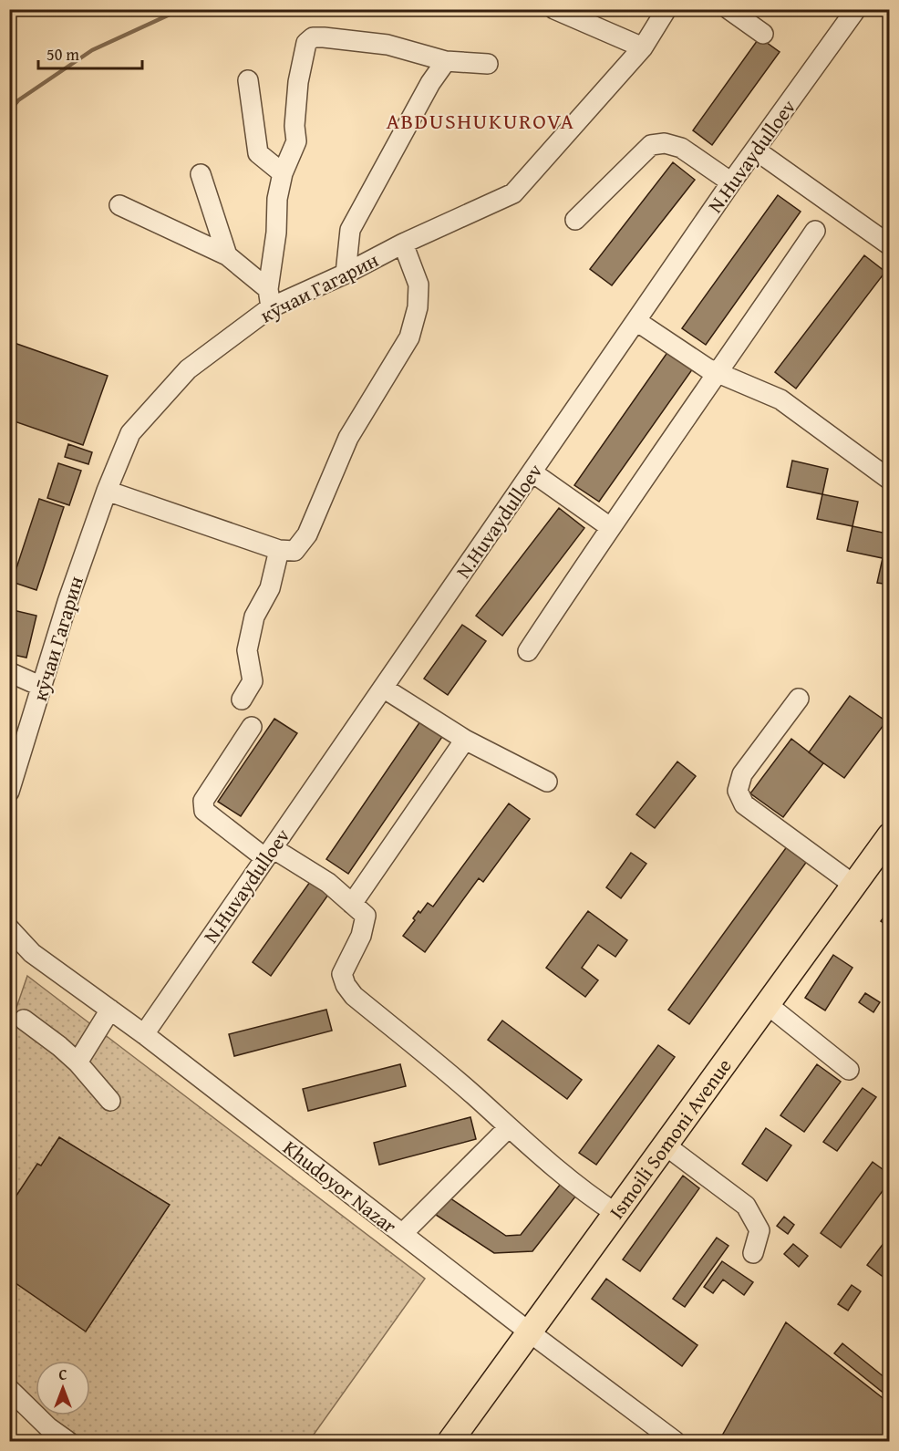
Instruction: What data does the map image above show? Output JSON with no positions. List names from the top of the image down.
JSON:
{
  "streets": {
    "main road": ["Ismoili Somoni Avenue"],
    "street": ["N.Huvaydulloev", "кӯчаи Гагарин", "Khudoyor Nazar"]
  },
  "crossings": [
    ["N.Huvaydulloev", "Khudoyor Nazar"],
    ["Ismoili Somoni Avenue", "Khudoyor Nazar"]
  ],
  "districts": ["ABDUSHUKUROVA"],
  "scale_bar": "50 m",
  "north": "top"
}
